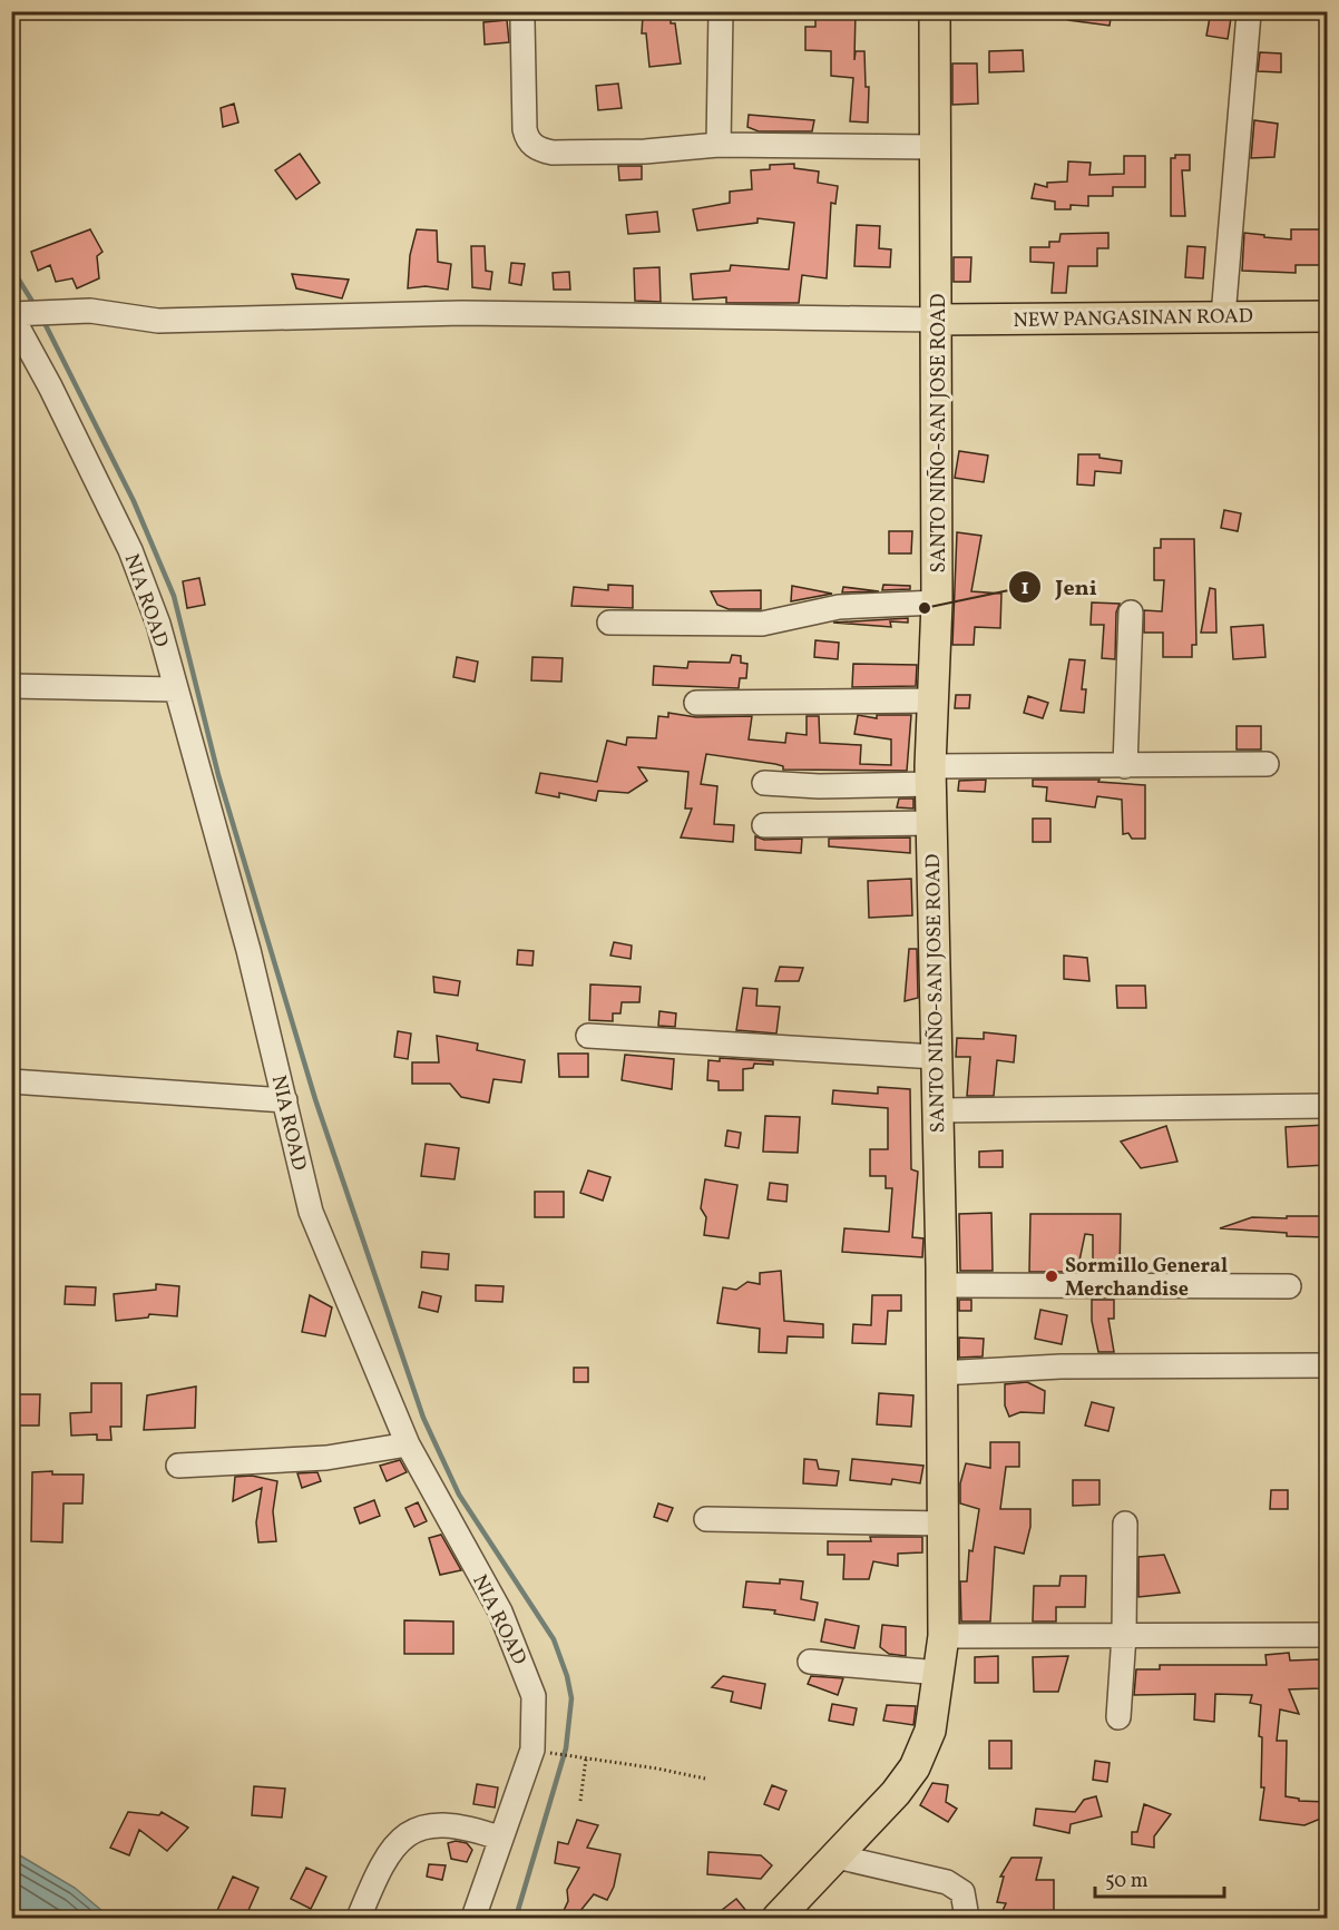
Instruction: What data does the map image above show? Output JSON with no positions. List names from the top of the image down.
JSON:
{
  "streets": {
    "main road": ["NEW PANGASINAN ROAD", "SANTO NIÑO-SAN JOSE ROAD"],
    "street": ["NIA ROAD"]
  },
  "crossings": [
    ["NEW PANGASINAN ROAD", "SANTO NIÑO-SAN JOSE ROAD"]
  ],
  "places": ["Jeni", "Sormillo General Merchandise"],
  "scale_bar": "50 m"
}
